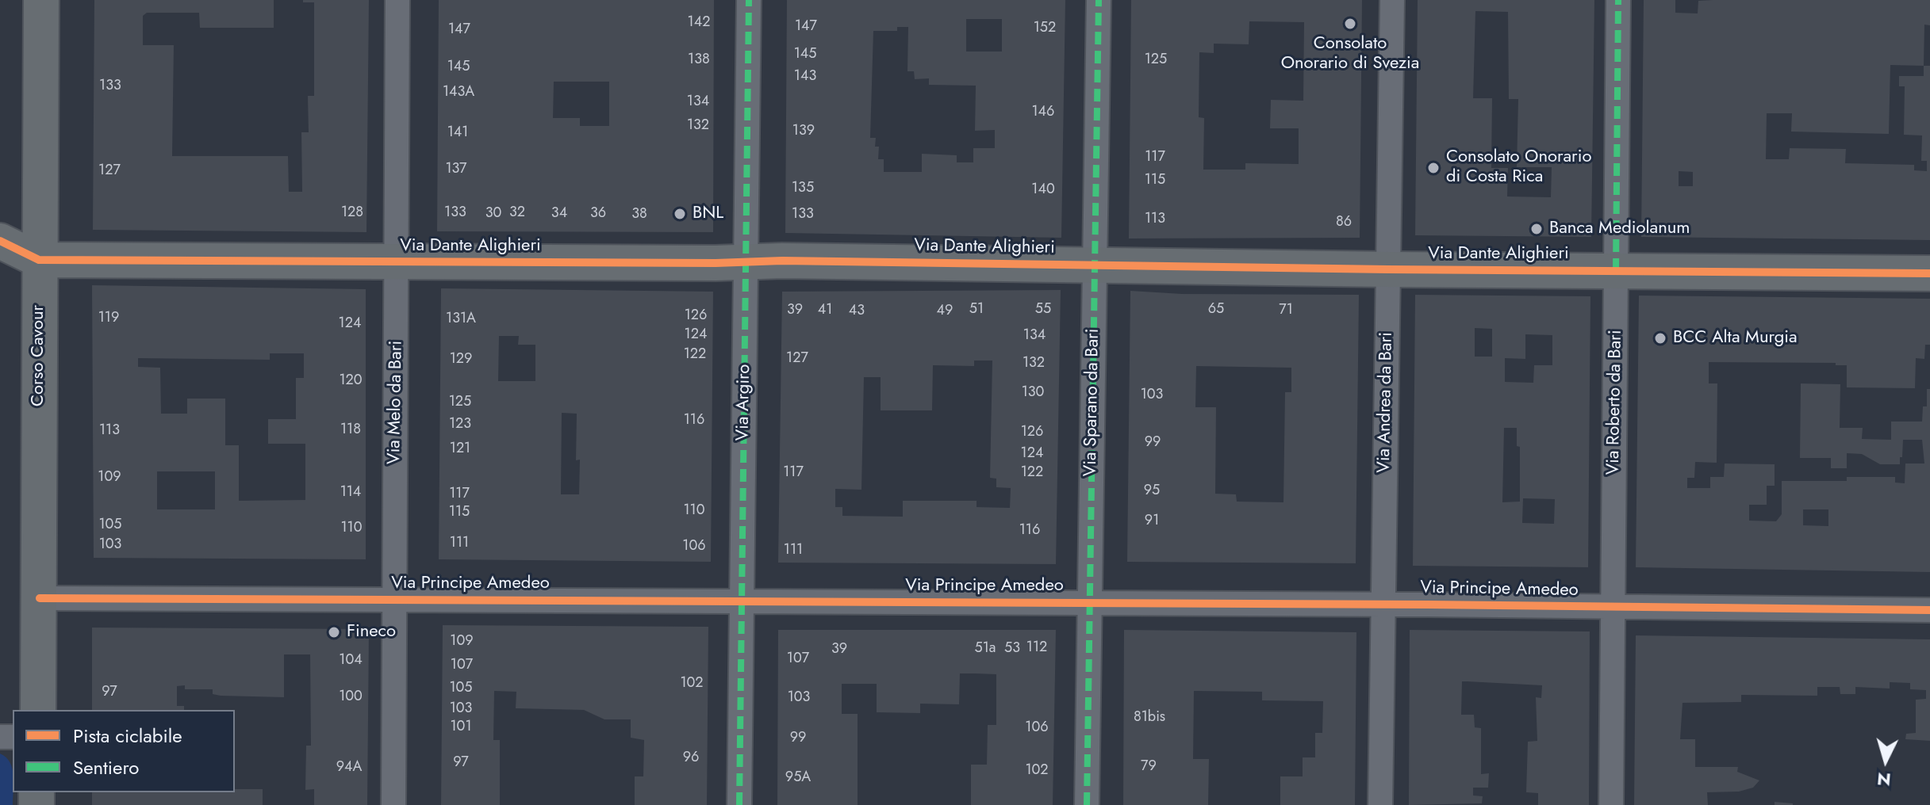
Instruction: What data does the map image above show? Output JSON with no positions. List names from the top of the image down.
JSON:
{
  "streets": {
    "street": [
      "Via Dante Alighieri",
      "Corso Cavour",
      "Via Melo da Bari",
      "Via Argiro",
      "Via Sparano da Bari",
      "Via Andrea da Bari",
      "Via Roberto da Bari",
      "Via Principe Amedeo"
    ]
  },
  "crossings": [
    ["Via Dante Alighieri", "Corso Cavour"],
    ["Via Dante Alighieri", "Via Melo da Bari"],
    ["Via Dante Alighieri", "Via Argiro"],
    ["Via Dante Alighieri", "Via Sparano da Bari"],
    ["Via Dante Alighieri", "Via Andrea da Bari"],
    ["Via Dante Alighieri", "Via Roberto da Bari"],
    ["Corso Cavour", "Via Principe Amedeo"],
    ["Via Melo da Bari", "Via Principe Amedeo"],
    ["Via Argiro", "Via Principe Amedeo"],
    ["Via Sparano da Bari", "Via Principe Amedeo"],
    ["Via Andrea da Bari", "Via Principe Amedeo"],
    ["Via Roberto da Bari", "Via Principe Amedeo"]
  ],
  "places": [
    "Consolato Onorario di Svezia",
    "Consolato Onorario di Costa Rica",
    "BNL",
    "Banca Mediolanum",
    "BCC Alta Murgia",
    "Fineco"
  ],
  "house_numbers": [
    "142",
    "147",
    "152",
    "147",
    "145",
    "138",
    "125",
    "145",
    "143",
    "133",
    "143A",
    "134",
    "146",
    "132",
    "139",
    "141",
    "117",
    "137",
    "127",
    "115",
    "135",
    "140",
    "128",
    "133",
    "32",
    "30",
    "34",
    "36",
    "38",
    "133",
    "113",
    "86",
    "51",
    "55",
    "65",
    "39",
    "41",
    "71",
    "43",
    "49",
    "126",
    "119",
    "131A",
    "124",
    "124",
    "134",
    "122",
    "127",
    "129",
    "132",
    "120",
    "130",
    "103",
    "125",
    "116",
    "123",
    "118",
    "113",
    "126",
    "99",
    "121",
    "124",
    "117",
    "122",
    "109",
    "95",
    "114",
    "117",
    "110",
    "115",
    "91",
    "105",
    "110",
    "116",
    "111",
    "103",
    "106",
    "111",
    "109",
    "112",
    "51a",
    "53",
    "39",
    "107",
    "104",
    "107",
    "102",
    "105",
    "97",
    "100",
    "103",
    "103",
    "81bis",
    "101",
    "106",
    "99",
    "96",
    "97",
    "79",
    "94A",
    "102",
    "95A"
  ],
  "legend": ["Pista ciclabile", "Sentiero"],
  "north": "bottom"
}
